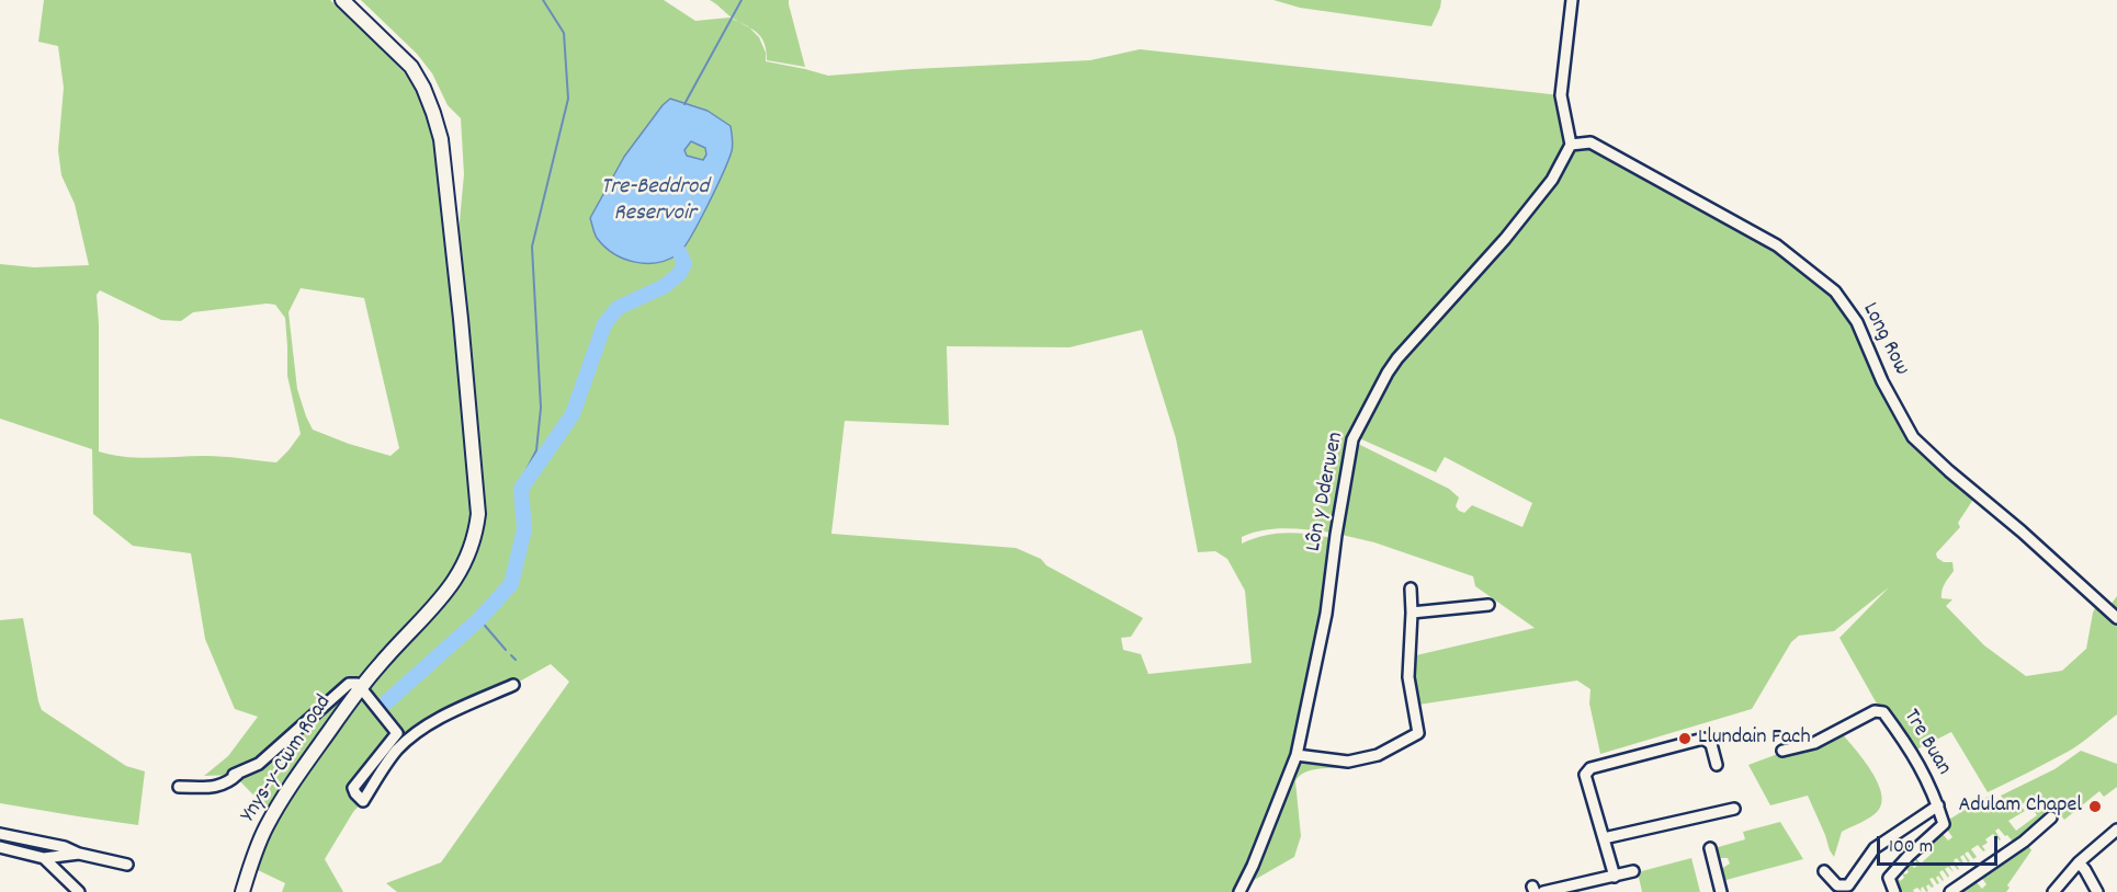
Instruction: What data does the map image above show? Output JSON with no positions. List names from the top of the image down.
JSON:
{
  "streets": {
    "main road": ["Ynys-y-Cwm Road"],
    "street": ["Long Row", "Lôn y Dderwen", "Tre Buan"]
  },
  "crossings": [
    ["Long Row", "Lôn y Dderwen"]
  ],
  "water": ["Tre-Beddrod Reservoir"],
  "places": ["Llundain Fach", "Adulam Chapel"],
  "scale_bar": "100 m"
}
